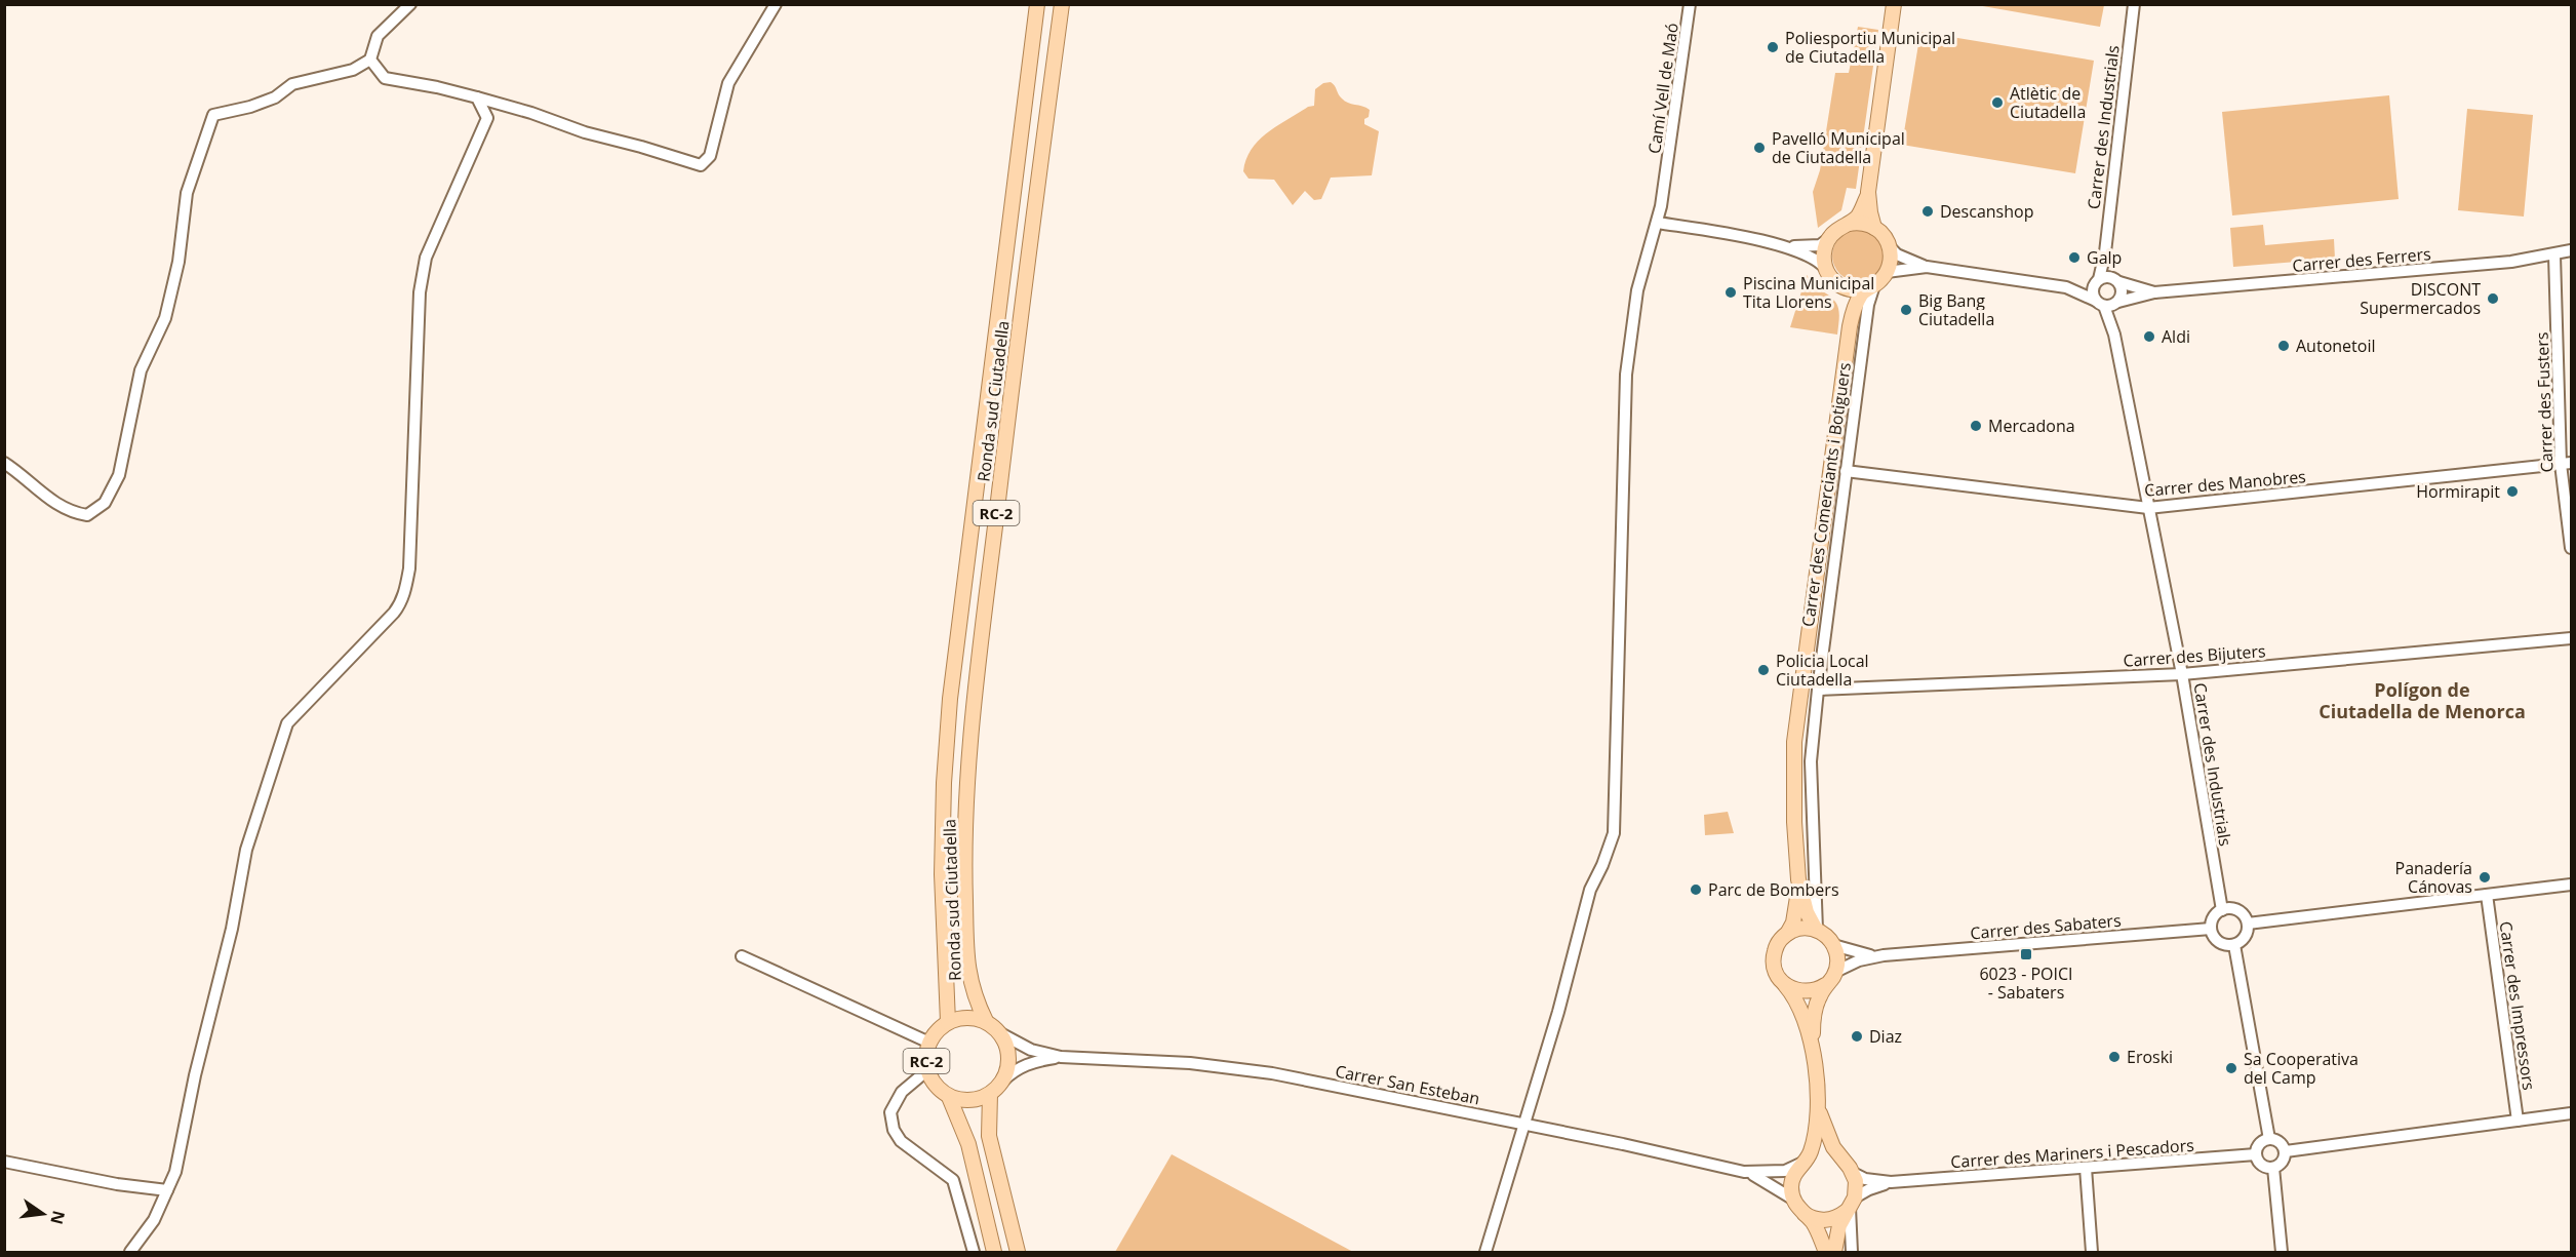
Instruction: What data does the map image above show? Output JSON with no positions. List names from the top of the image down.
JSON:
{
  "streets": {
    "main road": ["Ronda sud Ciutadella", "RC-2"],
    "street": [
      "Camí Vell de Maó",
      "Carrer des Industrials",
      "Carrer des Ferrers",
      "Carrer des Fusters",
      "Carrer des Manobres",
      "Carrer des Comerciants i Botiguers",
      "Carrer des Bijuters",
      "Carrer des Sabaters",
      "Carrer des Impressors",
      "Carrer San Esteban",
      "Carrer des Mariners i Pescadors"
    ]
  },
  "crossings": [
    ["Camí Vell de Maó", "Carrer San Esteban"],
    ["Carrer des Industrials", "Carrer des Ferrers"],
    ["Carrer des Industrials", "Carrer des Manobres"],
    ["Carrer des Industrials", "Carrer des Bijuters"],
    ["Carrer des Industrials", "Carrer des Sabaters"],
    ["Carrer des Ferrers", "Carrer des Fusters"],
    ["Ronda sud Ciutadella", "RC-2"],
    ["Ronda sud Ciutadella", "Carrer San Esteban"],
    ["Carrer des Fusters", "Carrer des Manobres"],
    ["Carrer des Manobres", "Carrer des Comerciants i Botiguers"],
    ["Carrer des Comerciants i Botiguers", "Carrer des Bijuters"],
    ["Carrer des Comerciants i Botiguers", "Carrer des Sabaters"],
    ["RC-2", "Carrer San Esteban"],
    ["Carrer San Esteban", "Carrer des Mariners i Pescadors"]
  ],
  "districts": ["Polígon de Ciutadella de Menorca"],
  "places": {
    "other": [
      "Poliesportiu Municipal de Ciutadella",
      "Atlètic de Ciutadella",
      "Pavelló Municipal de Ciutadella",
      "Descanshop",
      "Galp",
      "Piscina Municipal Tita Llorens",
      "DISCONT Supermercados",
      "Big Bang Ciutadella",
      "Aldi",
      "Autonetoil",
      "Mercadona",
      "Hormirapit",
      "Policia Local Ciutadella",
      "Panadería Cánovas",
      "Parc de Bombers",
      "Diaz",
      "Eroski",
      "Sa Cooperativa del Camp"
    ],
    "transit": ["6023 - POICI - Sabaters"]
  },
  "north": "right"
}
